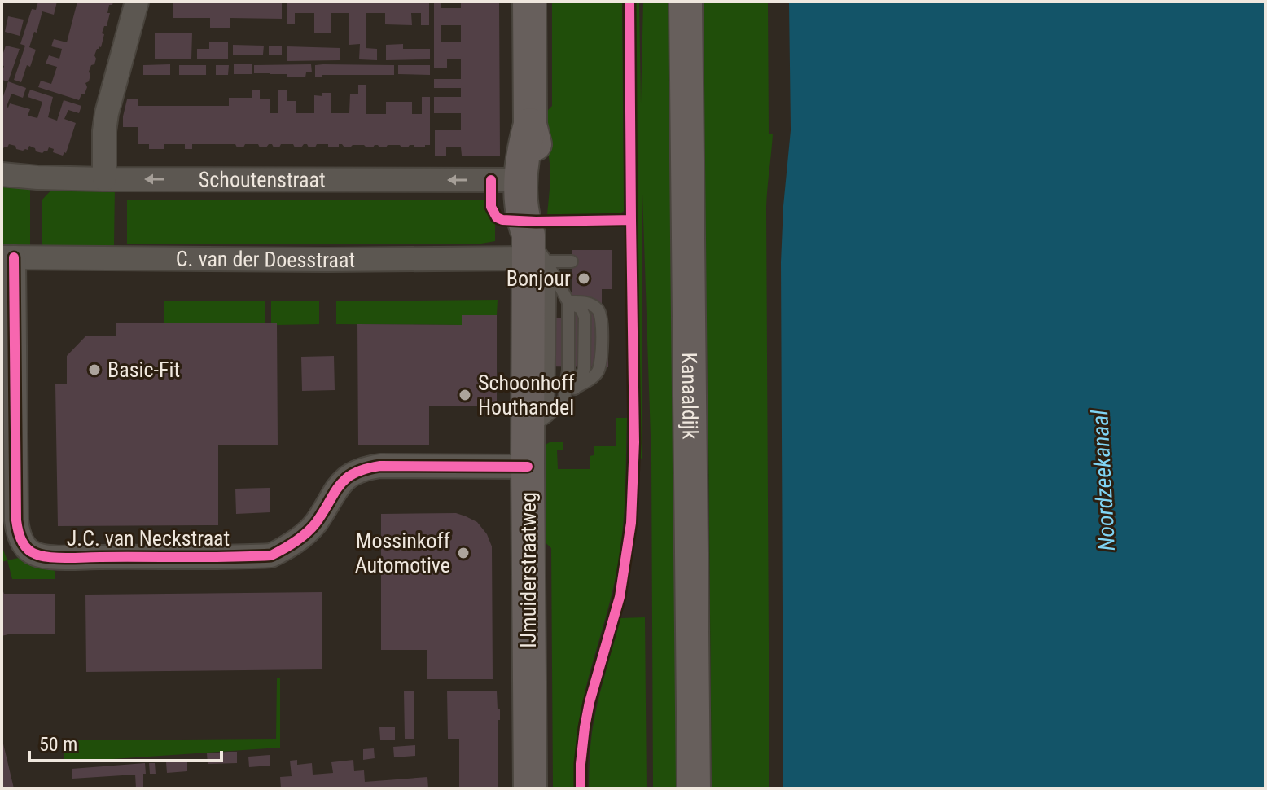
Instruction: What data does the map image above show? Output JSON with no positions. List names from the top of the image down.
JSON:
{
  "streets": {
    "street": [
      "Schoutenstraat",
      "C. van der Doesstraat",
      "Kanaaldijk",
      "J.C. van Neckstraat",
      "IJmuiderstraatweg"
    ]
  },
  "crossings": [
    ["Schoutenstraat", "IJmuiderstraatweg"],
    ["C. van der Doesstraat", "J.C. van Neckstraat"],
    ["C. van der Doesstraat", "IJmuiderstraatweg"],
    ["J.C. van Neckstraat", "IJmuiderstraatweg"]
  ],
  "one_way": ["Schoutenstraat"],
  "water": ["Noordzeekanaal"],
  "places": [
    "Bonjour",
    "Basic-Fit",
    "Schoonhoff Houthandel",
    "Mossinkoff Automotive"
  ],
  "scale_bar": "50 m"
}
